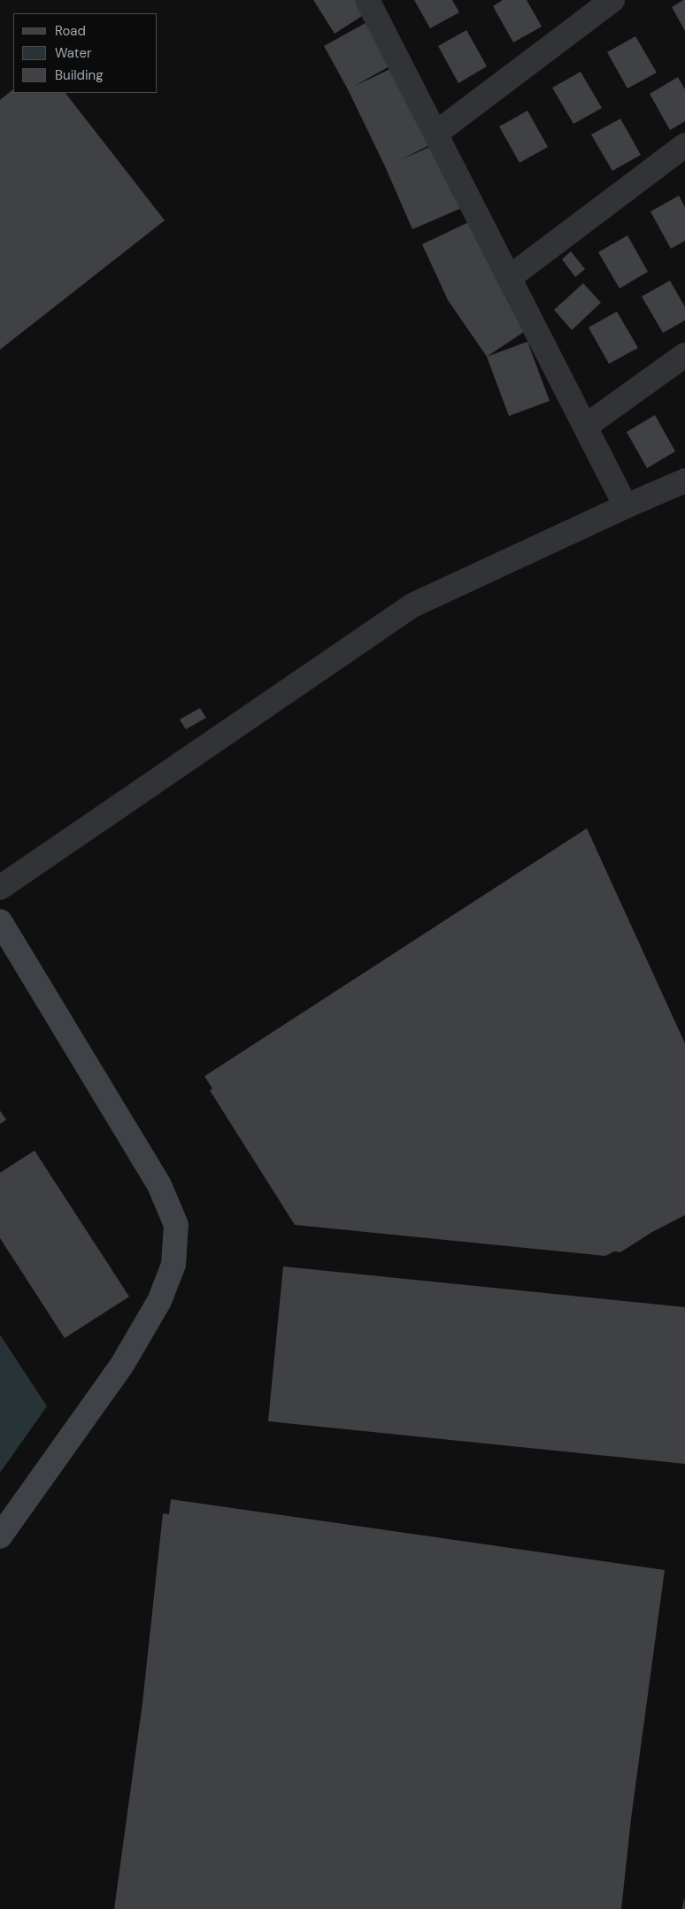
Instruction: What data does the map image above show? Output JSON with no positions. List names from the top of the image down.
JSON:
{
  "legend": ["Road", "Water", "Building"]
}
